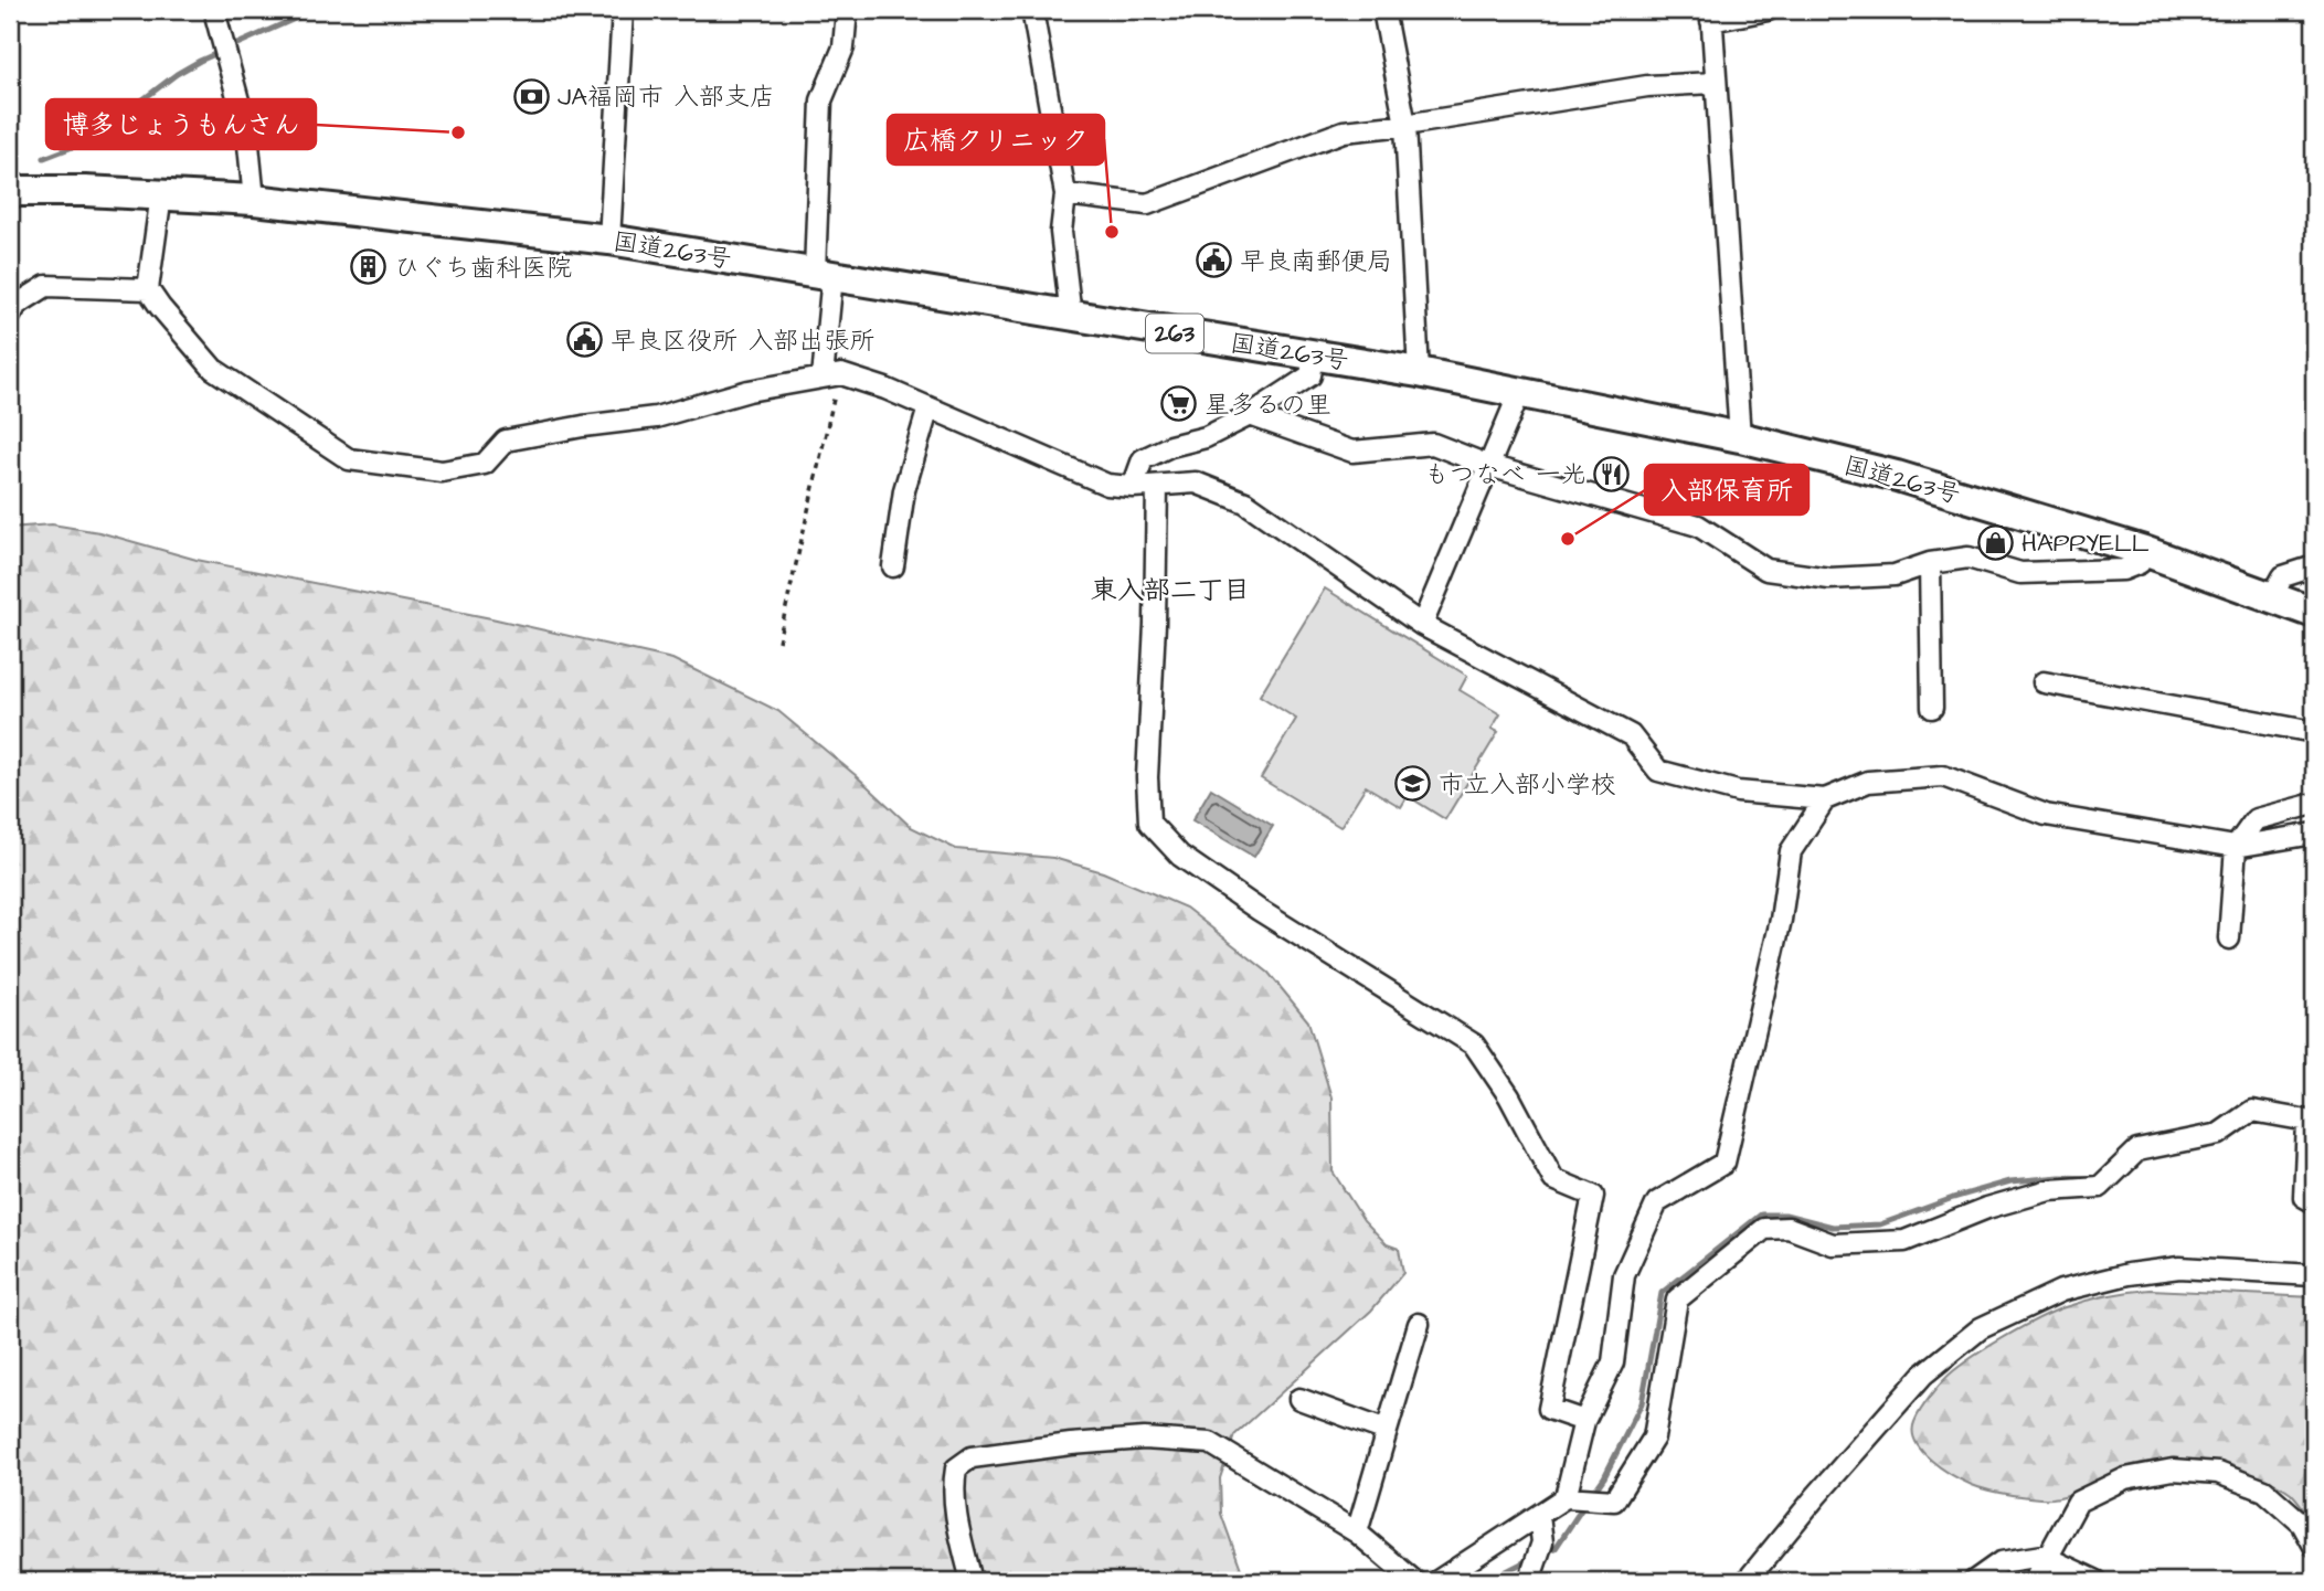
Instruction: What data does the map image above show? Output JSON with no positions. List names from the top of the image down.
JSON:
{
  "streets": {
    "highway": ["国道263号", "263"]
  },
  "districts": ["東入部二丁目"],
  "places": {
    "bank": ["JA福岡市 入部支店"],
    "other": ["博多じょうもんさん", "広橋クリニック", "入部保育所"],
    "public building": ["早良南郵便局", "早良区役所 入部出張所"],
    "building": ["ひぐち歯科医院"],
    "supermarket": ["星多るの里"],
    "restaurant": ["もつなべ 一光"],
    "shop": ["HAPPYELL"],
    "school or university": ["市立入部小学校"]
  }
}
